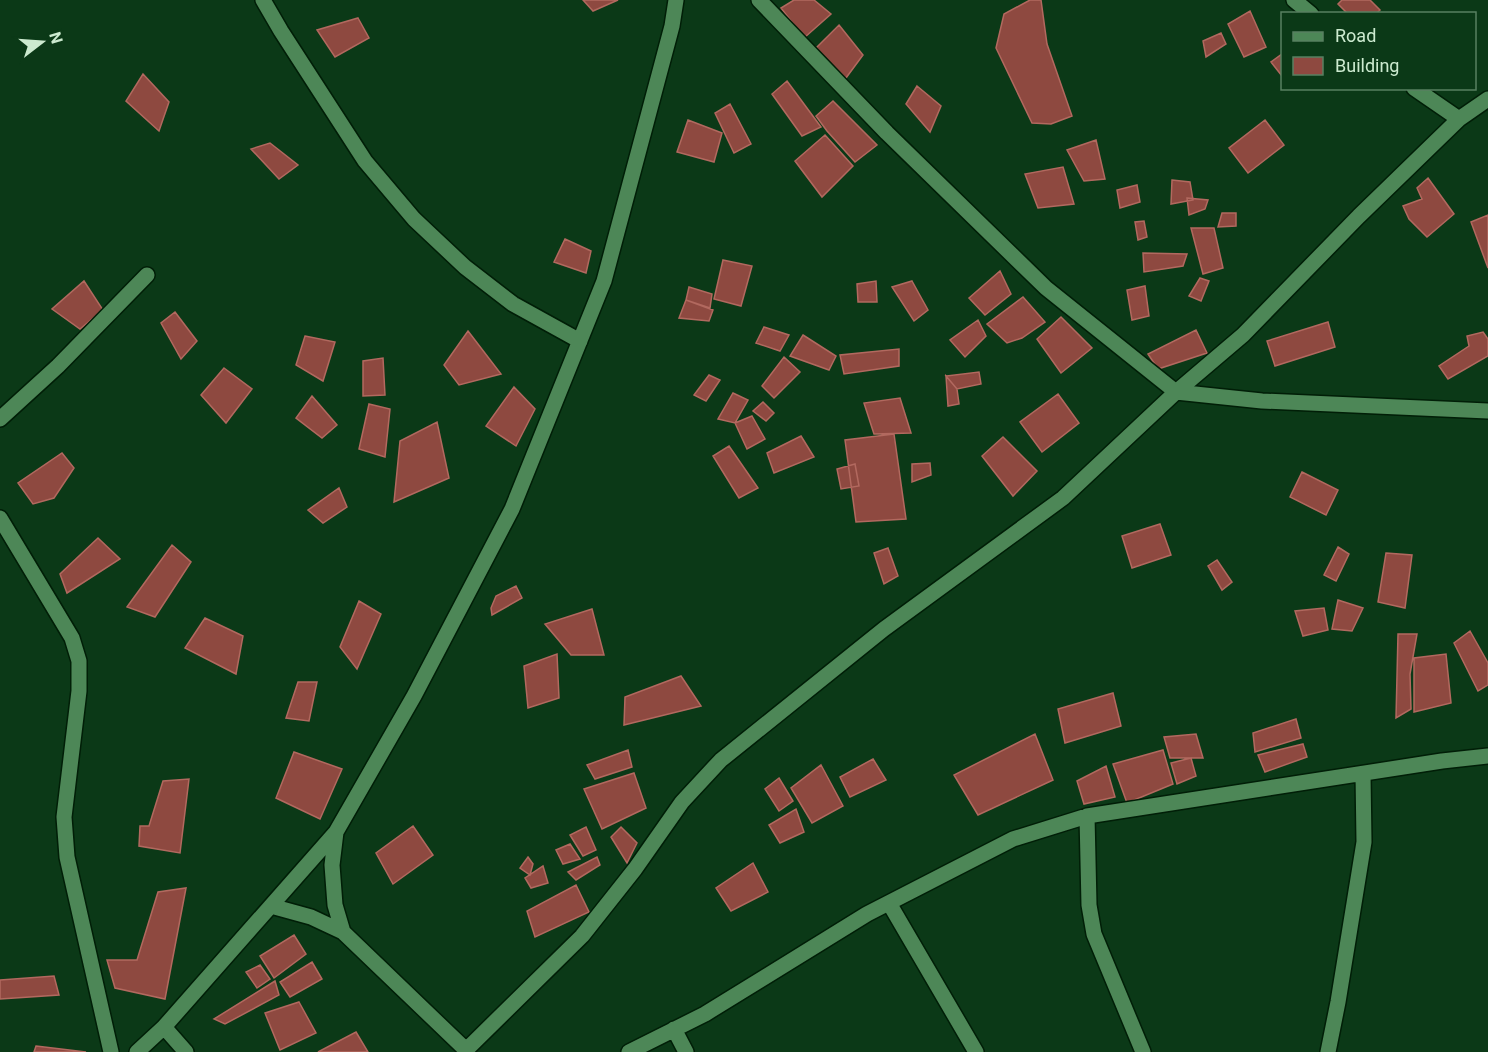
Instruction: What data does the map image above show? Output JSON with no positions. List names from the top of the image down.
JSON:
{
  "legend": ["Road", "Building"],
  "north": "right"
}
